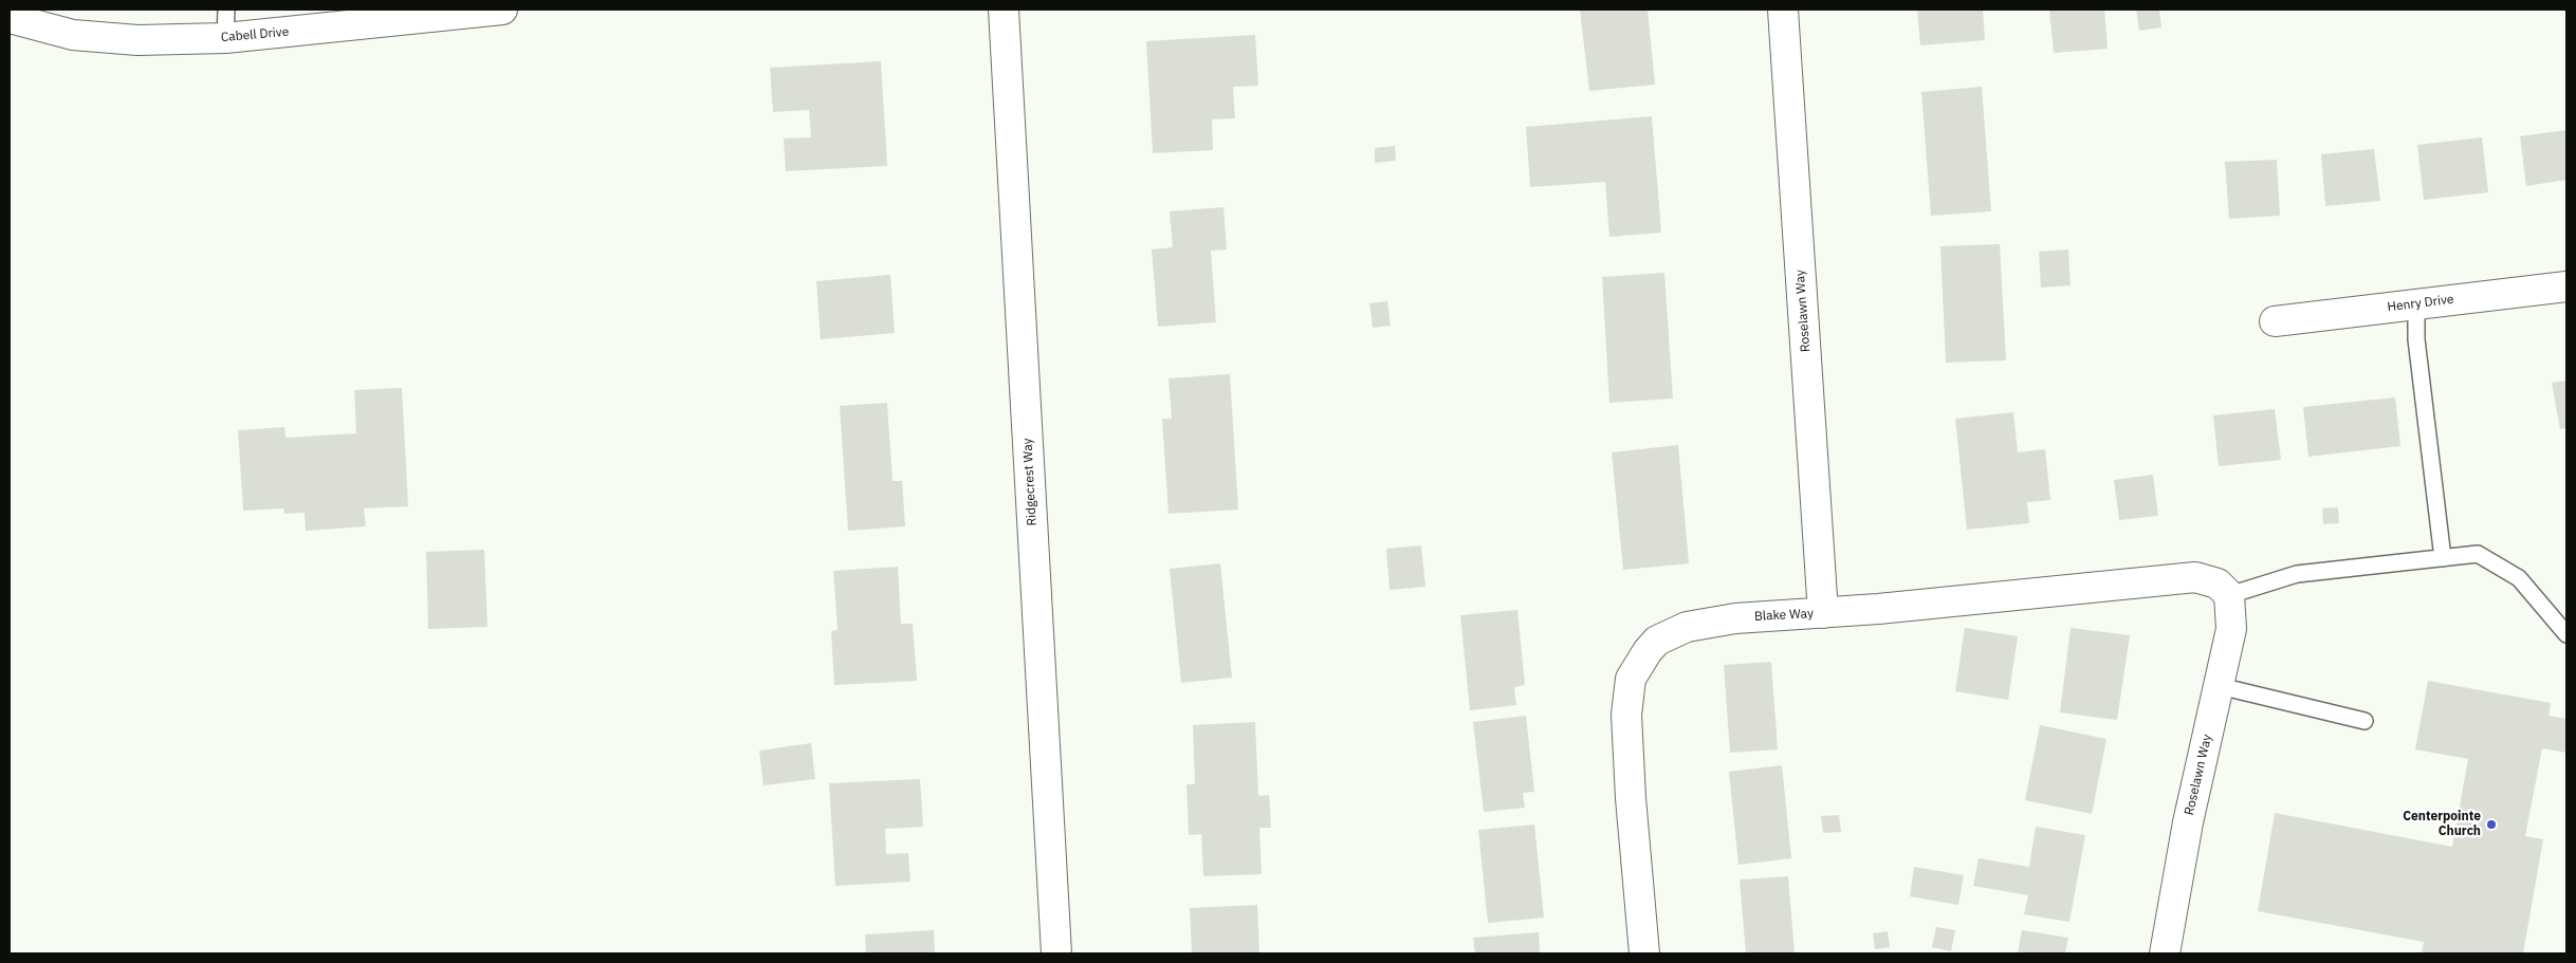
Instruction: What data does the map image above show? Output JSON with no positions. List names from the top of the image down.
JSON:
{
  "streets": {
    "street": [
      "Cabell Drive",
      "Henry Drive",
      "Roselawn Way",
      "Ridgecrest Way",
      "Blake Way"
    ]
  },
  "crossings": [
    ["Roselawn Way", "Blake Way"]
  ],
  "places": ["Centerpointe Church"]
}
